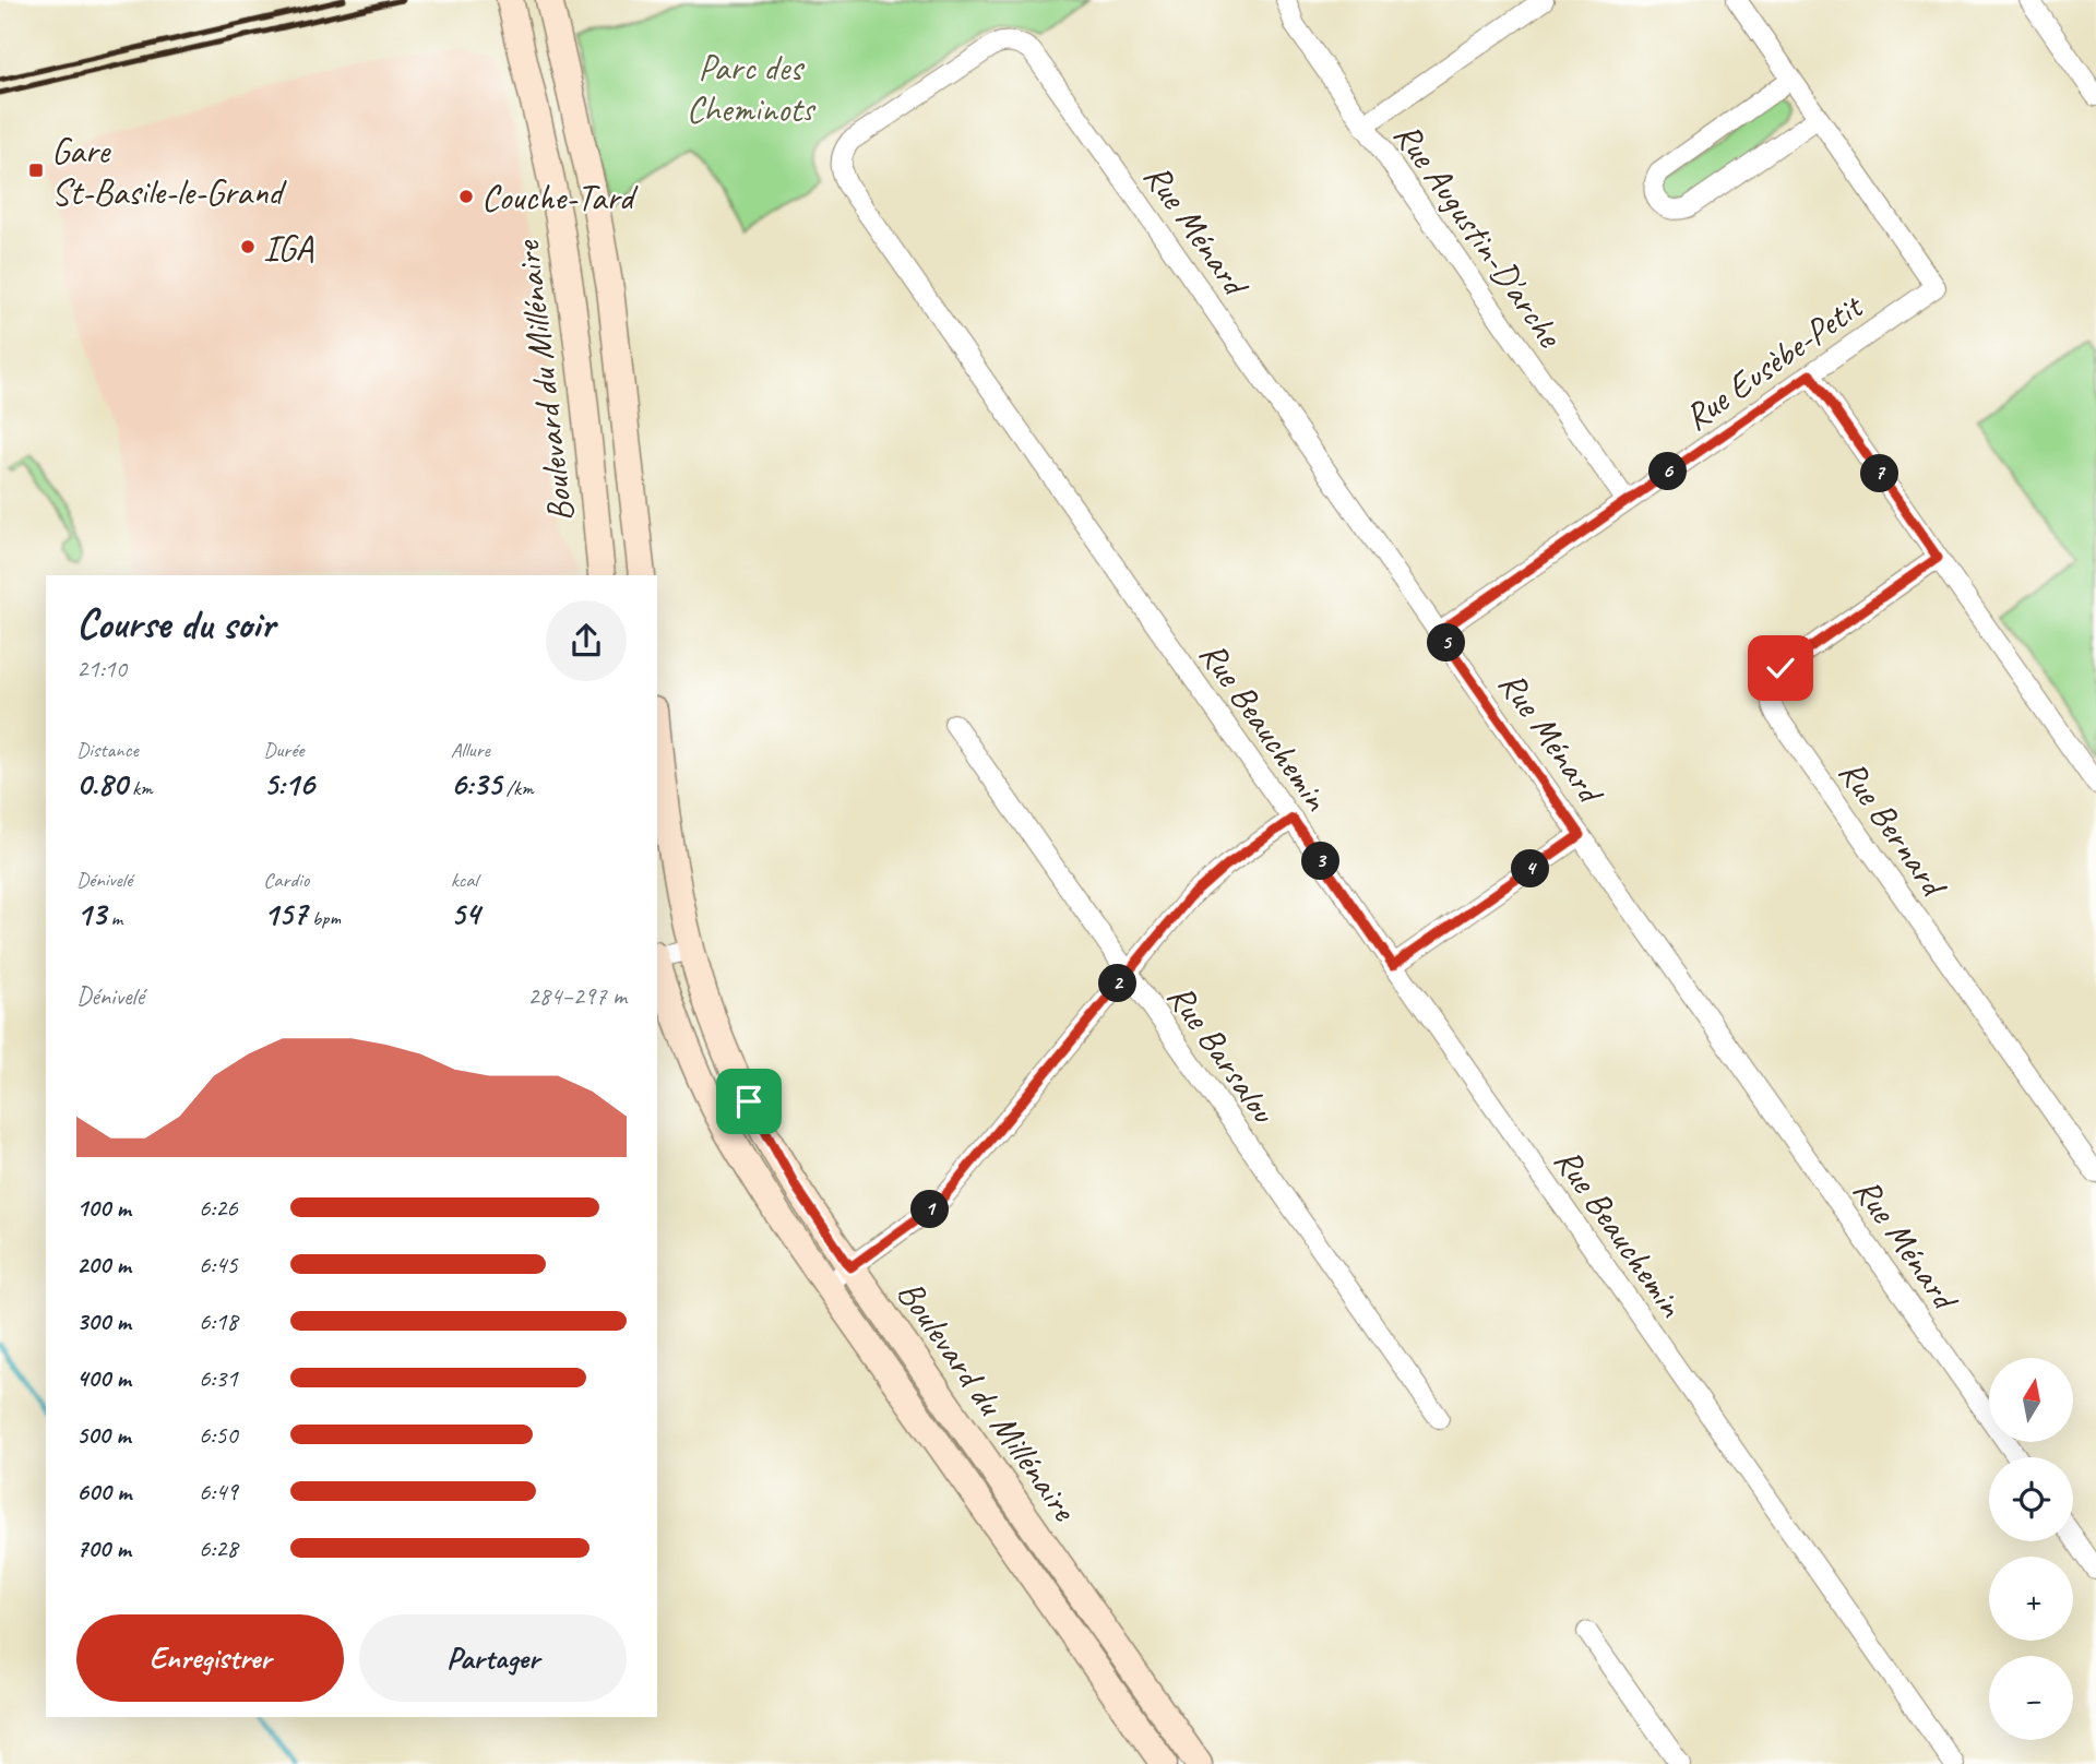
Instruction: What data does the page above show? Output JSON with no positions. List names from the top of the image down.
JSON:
{
  "streets": {
    "street": [
      "Rue Ménard",
      "Rue Augustin-D'arche",
      "Rue Eusèbe-Petit",
      "Boulevard du Millénaire",
      "Rue Beauchemin",
      "Rue Bernard",
      "Rue Barsalou"
    ]
  },
  "crossings": [
    ["Rue Ménard", "Rue Eusèbe-Petit"],
    ["Rue Ménard", "Rue Beauchemin"],
    ["Rue Augustin-D'arche", "Rue Eusèbe-Petit"]
  ],
  "parks": ["Parc des Cheminots"],
  "places": {
    "transit": ["Gare St-Basile-le-Grand"],
    "other": ["Couche-Tard", "IGA"]
  },
  "north": "top",
  "page": {
    "pins": [
      "6",
      "7",
      "5",
      "3",
      "4",
      "2",
      "1"
    ],
    "heading": ["Course du soir", "21:10"],
    "stats": [
      ["Distance", "0.80 km"],
      ["Durée", "5:16"],
      ["Allure", "6:35 /km"],
      ["Dénivelé", "13 m"],
      ["Cardio", "157 bpm"],
      ["kcal", "54"]
    ],
    "chart": ["Dénivelé", "284–297 m"],
    "list": [
      {
        "name": "100 m",
        "note": "6:26"
      },
      {
        "name": "200 m",
        "note": "6:45"
      },
      {
        "name": "300 m",
        "note": "6:18"
      },
      {
        "name": "400 m",
        "note": "6:31"
      },
      {
        "name": "500 m",
        "note": "6:50"
      },
      {
        "name": "600 m",
        "note": "6:49"
      },
      {
        "name": "700 m",
        "note": "6:28"
      }
    ],
    "map_buttons": ["+", "−"],
    "buttons": ["Enregistrer", "Partager"]
  }
}
